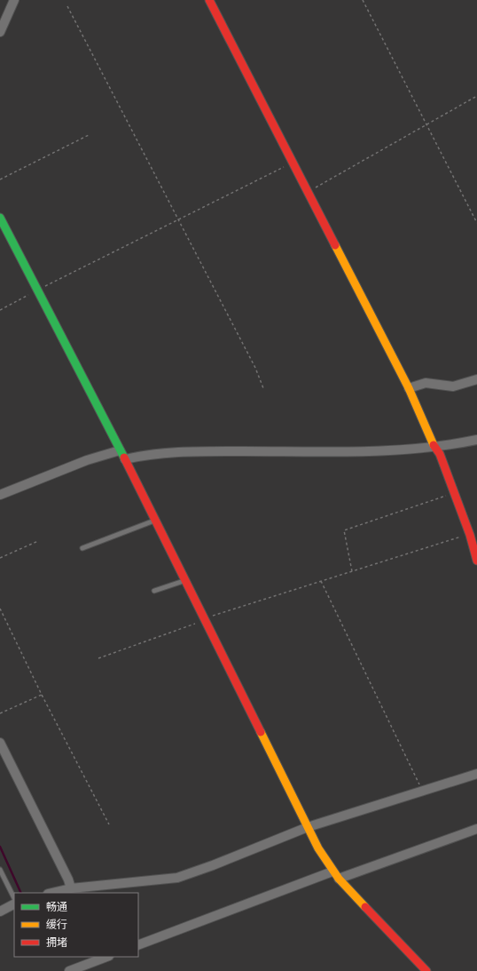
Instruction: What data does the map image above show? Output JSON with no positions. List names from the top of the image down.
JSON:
{
  "legend": ["畅通", "缓行", "拥堵"]
}
